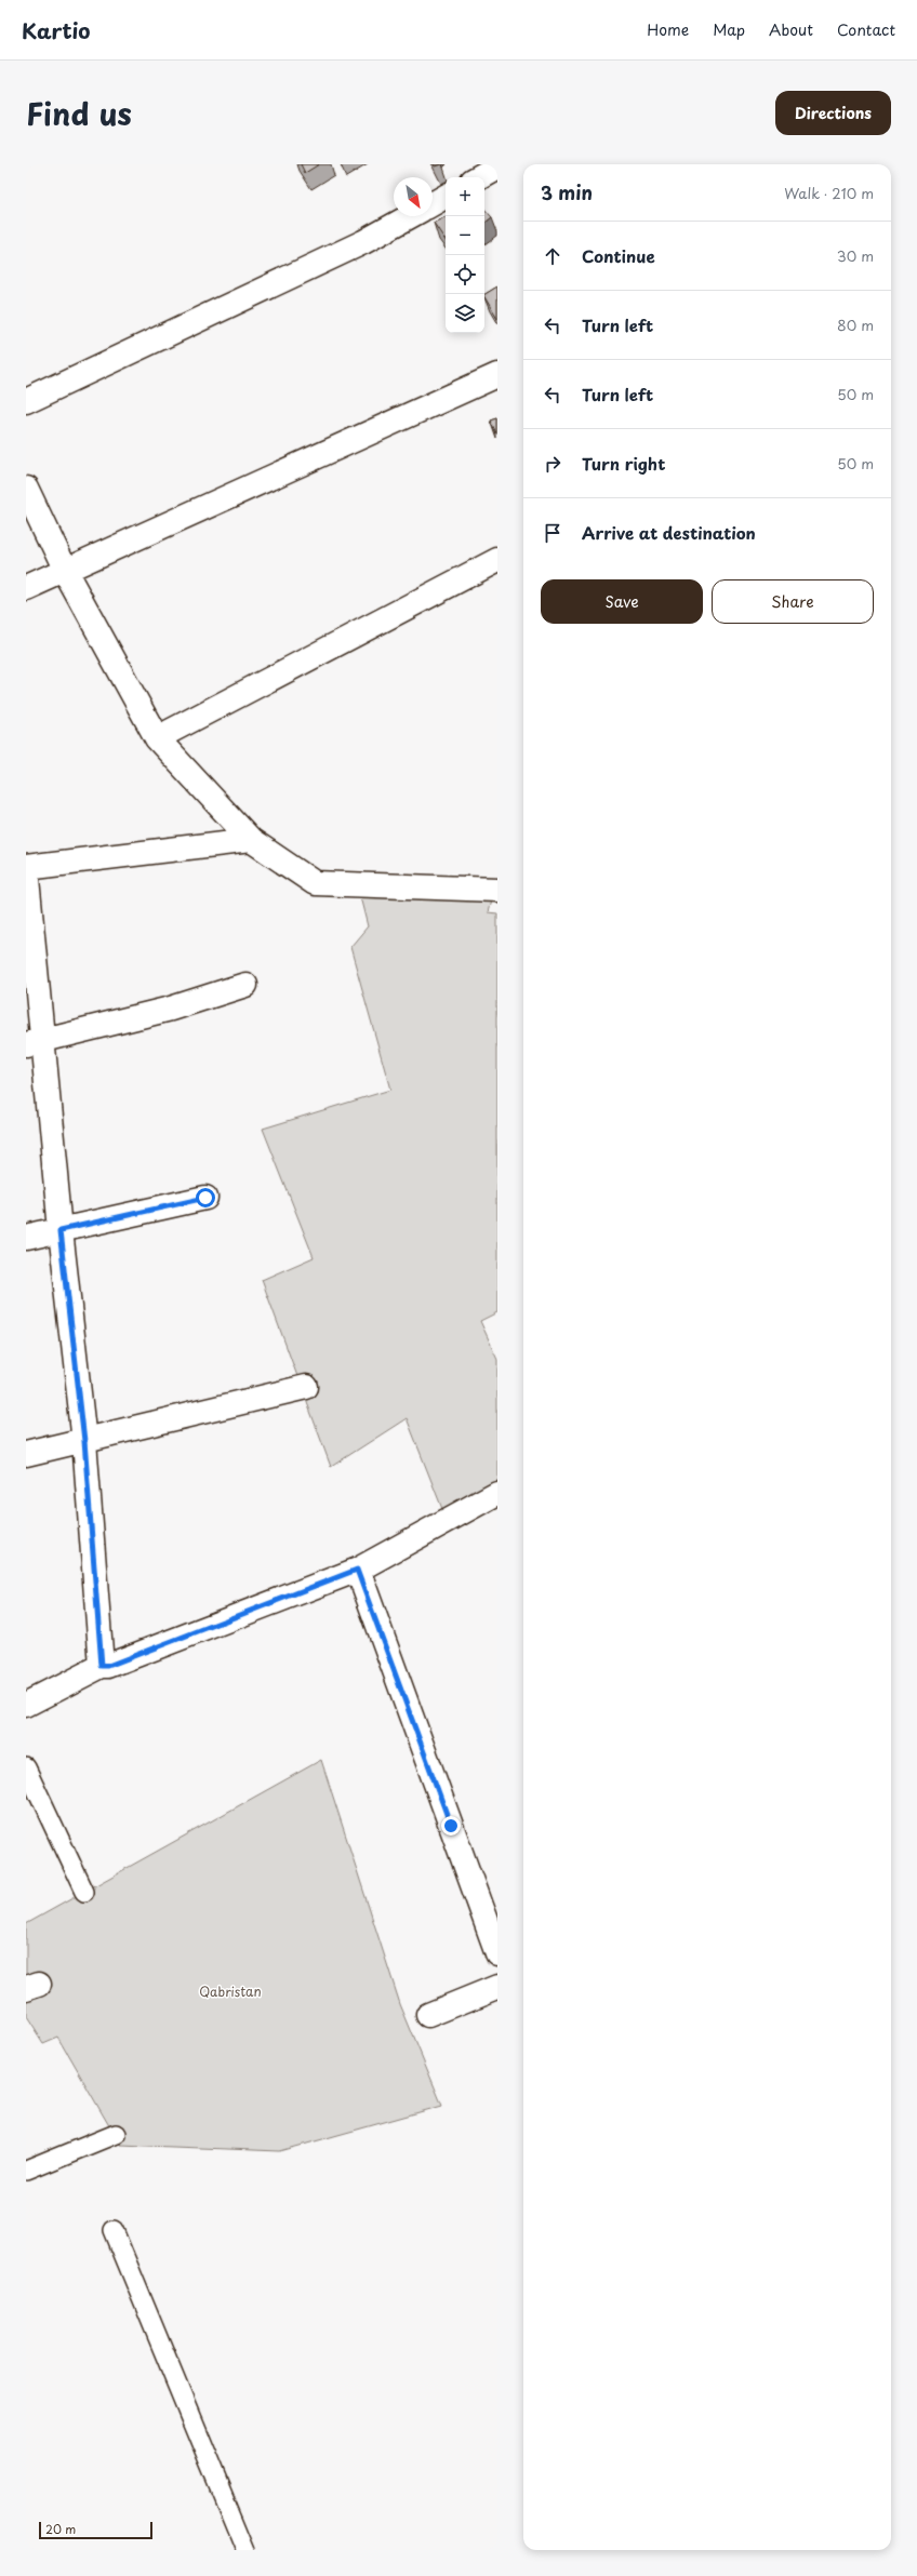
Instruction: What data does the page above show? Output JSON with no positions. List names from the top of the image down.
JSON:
{
  "parks": ["Qabristan"],
  "scale_bar": "20 m",
  "north": "bottom right",
  "page": {
    "header": "Kartio",
    "nav": [
      "Home",
      "Map",
      "About",
      "Contact"
    ],
    "title": "Find us",
    "buttons": [
      "Directions",
      ["Save", "Share"]
    ],
    "heading": ["3 min", "Walk · 210 m"],
    "map_buttons": ["+", "−"],
    "list": [
      ["Continue", "30 m"],
      ["Turn left", "80 m"],
      ["Turn left", "50 m"],
      ["Turn right", "50 m"],
      "Arrive at destination"
    ],
    "scale": "20 m"
  }
}
